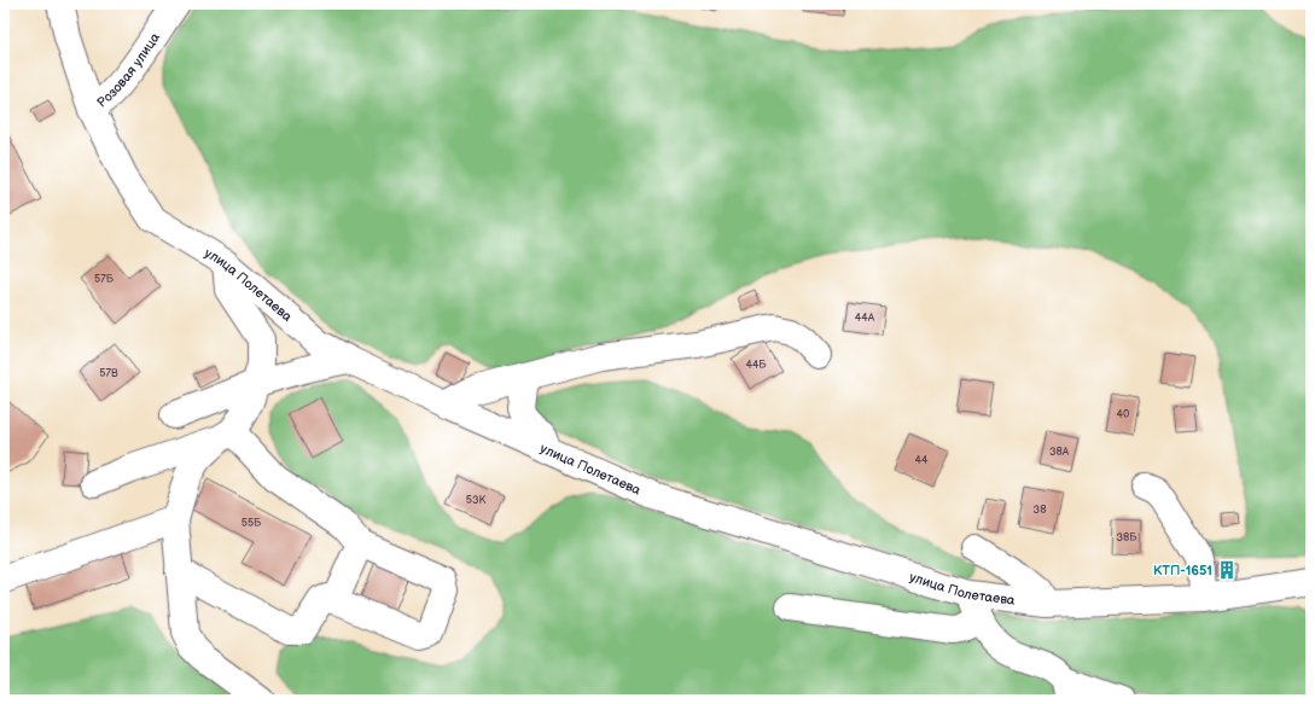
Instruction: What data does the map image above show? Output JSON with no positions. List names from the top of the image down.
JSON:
{
  "streets": {
    "street": ["Розовая улица", "улица Полетаева"]
  },
  "crossings": [
    ["Розовая улица", "улица Полетаева"]
  ],
  "places": {
    "building": ["КТП-1651"]
  },
  "house_numbers": [
    "57Б",
    "44А",
    "44Б",
    "57В",
    "40",
    "38А",
    "44",
    "53К",
    "38",
    "55Б",
    "38Б"
  ]
}
